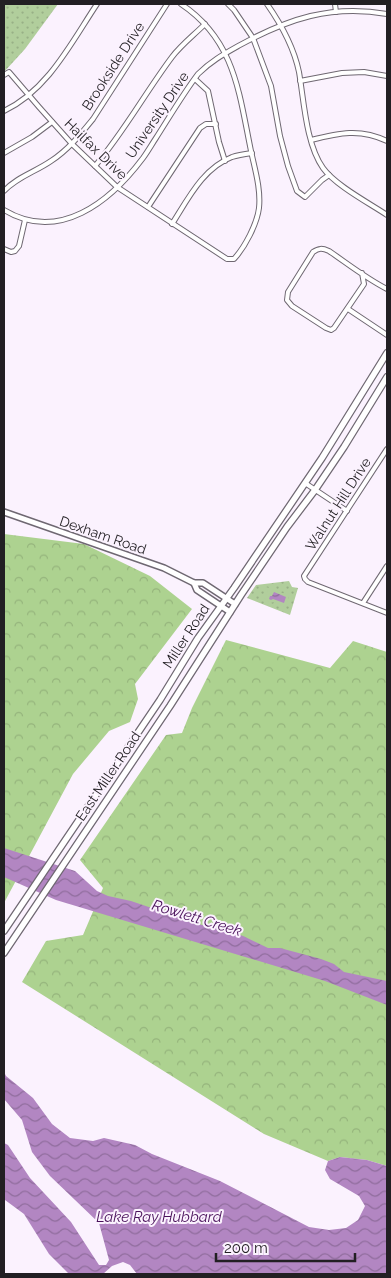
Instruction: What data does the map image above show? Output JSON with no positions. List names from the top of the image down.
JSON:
{
  "streets": {
    "main road": ["Miller Road", "East Miller Road"],
    "street": [
      "Brookside Drive",
      "University Drive",
      "Hailfax Drive",
      "Walnut Hill Drive",
      "Dexham Road"
    ]
  },
  "crossings": [
    ["Brookside Drive", "Hailfax Drive"],
    ["University Drive", "Hailfax Drive"],
    ["Dexham Road", "Miller Road"],
    ["Dexham Road", "East Miller Road"],
    ["Miller Road", "East Miller Road"]
  ],
  "water": ["Rowlett Creek", "Lake Ray Hubbard"],
  "scale_bar": "200 m"
}
